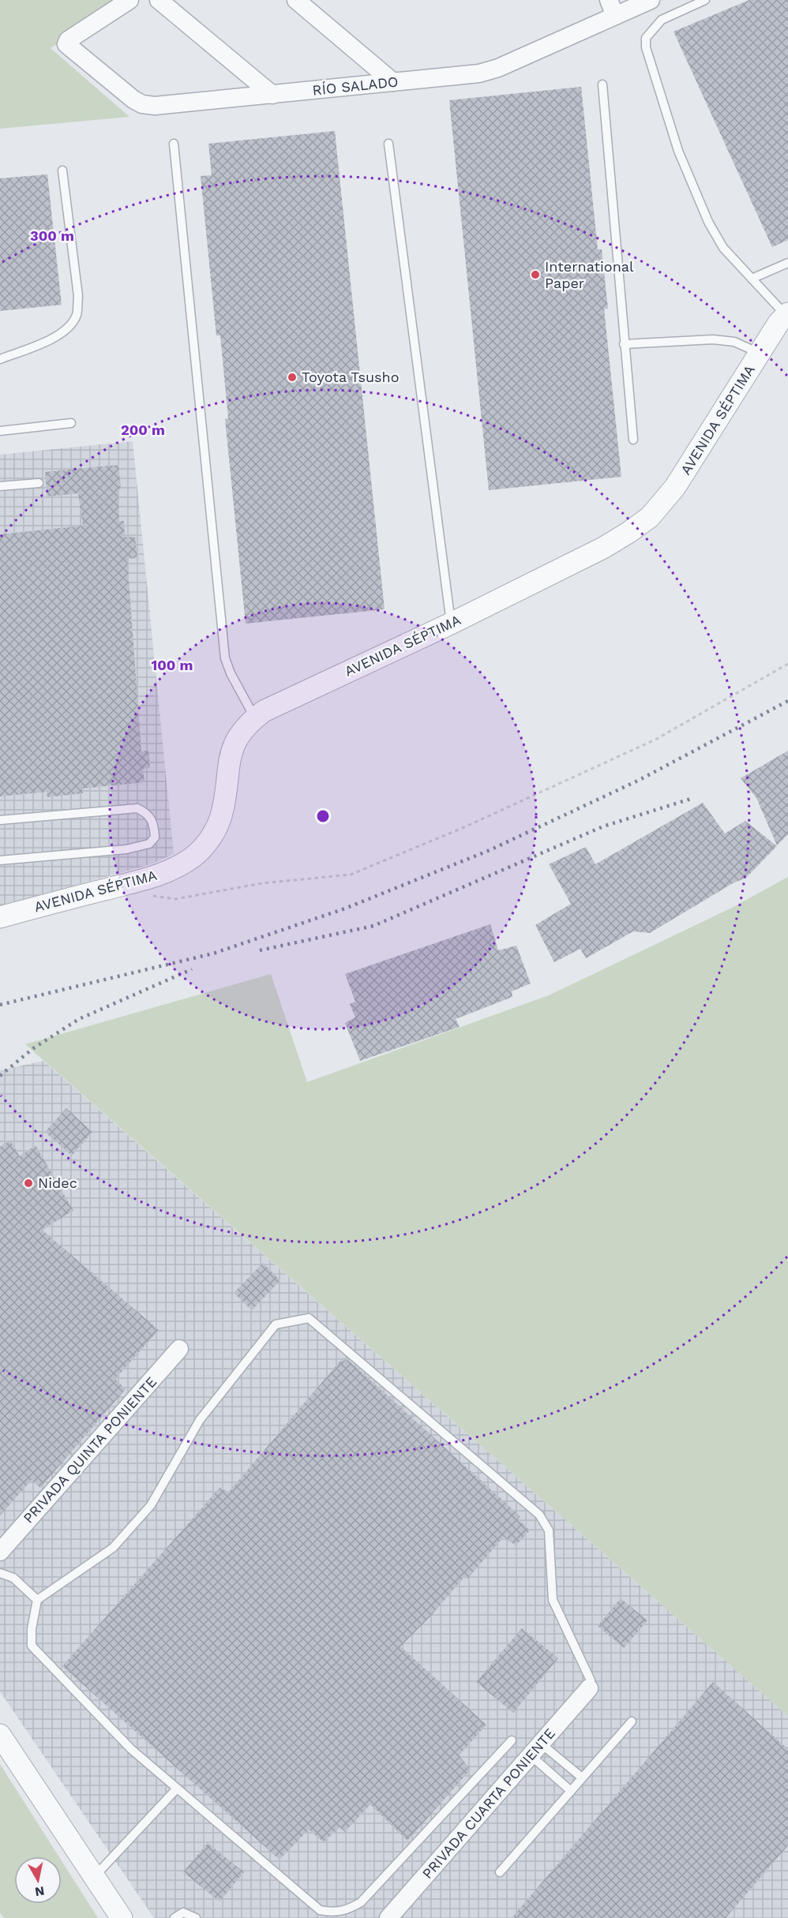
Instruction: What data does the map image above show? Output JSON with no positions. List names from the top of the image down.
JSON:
{
  "streets": {
    "street": [
      "RÍO SALADO",
      "AVENIDA SÉPTIMA",
      "PRIVADA QUINTA PONIENTE",
      "PRIVADA CUARTA PONIENTE"
    ]
  },
  "places": ["International Paper", "Toyota Tsusho", "Nidec"],
  "north": "bottom",
  "rings": ["300 m", "200 m", "100 m"]
}
